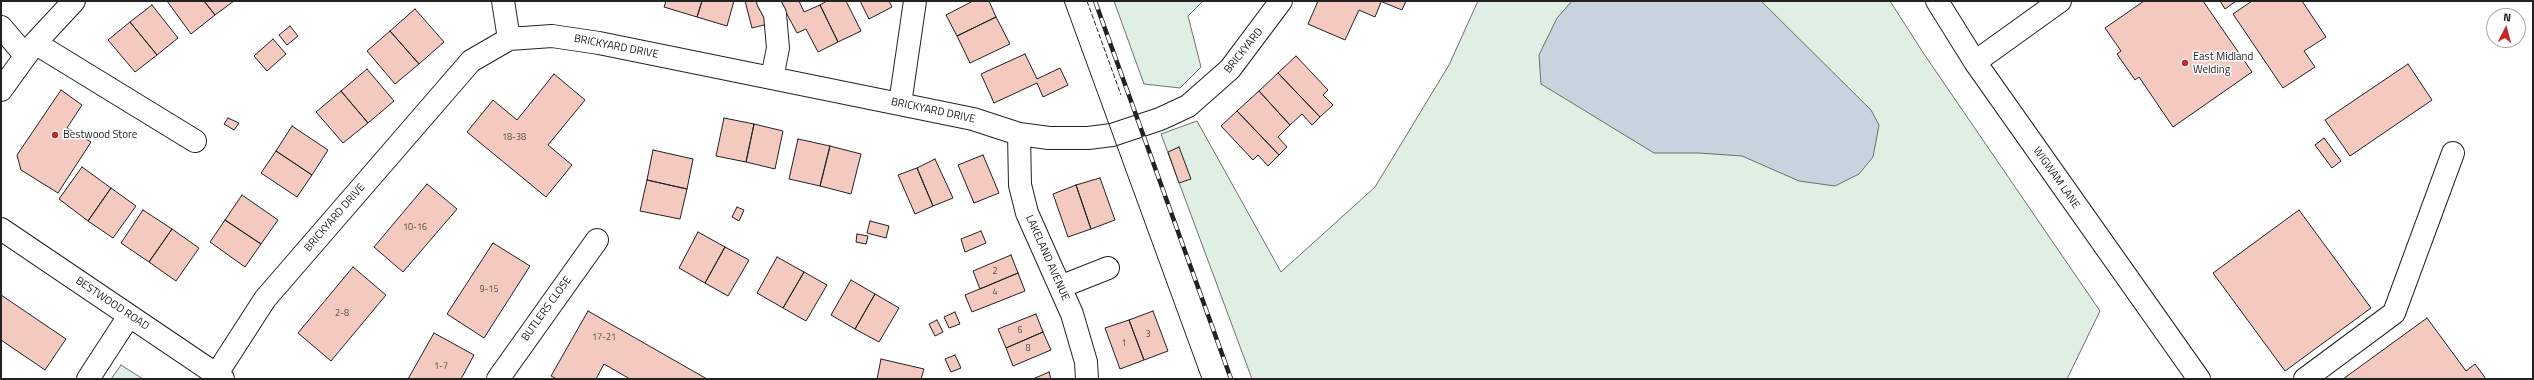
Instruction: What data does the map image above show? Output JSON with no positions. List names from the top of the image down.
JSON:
{
  "streets": {
    "street": [
      "BRICKYARD DRIVE",
      "BRICKYARD",
      "WIGWAM LANE",
      "LAKELAND AVENUE",
      "BESTWOOD ROAD",
      "BUTLERS CLOSE"
    ]
  },
  "crossings": [
    ["BRICKYARD DRIVE", "BRICKYARD"],
    ["BRICKYARD DRIVE", "LAKELAND AVENUE"],
    ["BRICKYARD DRIVE", "BESTWOOD ROAD"]
  ],
  "places": ["East Midland Welding", "Bestwood Store"],
  "house_numbers": [
    "18-38",
    "10-16",
    "2",
    "9-15",
    "4",
    "2-8",
    "6",
    "3",
    "17-21",
    "1",
    "8",
    "1-7"
  ],
  "north": "top"
}
